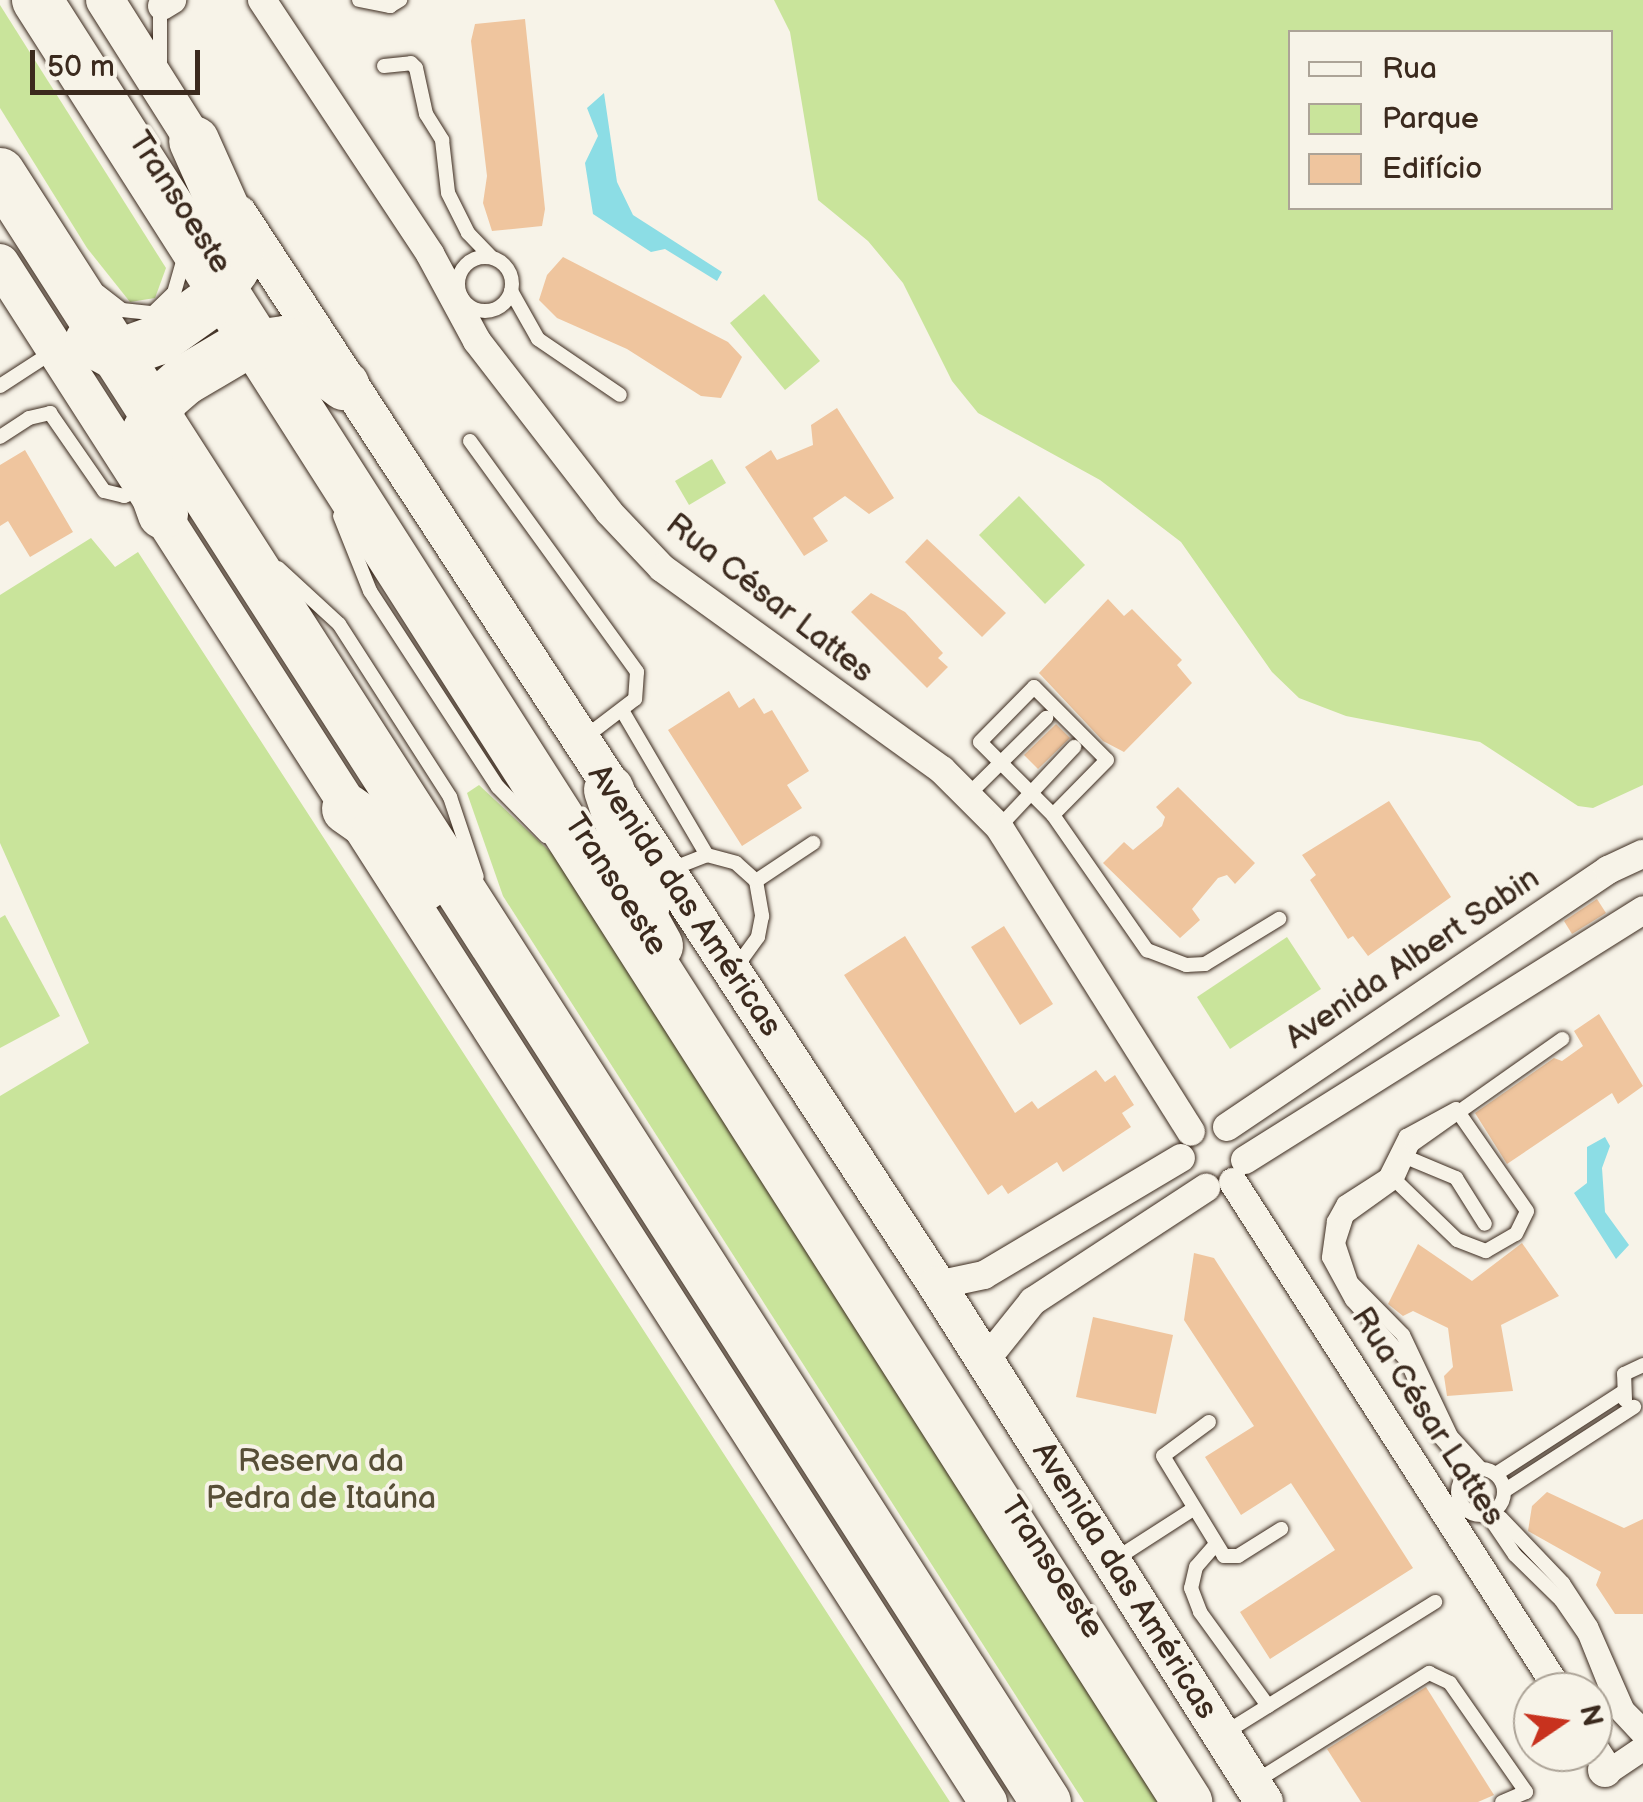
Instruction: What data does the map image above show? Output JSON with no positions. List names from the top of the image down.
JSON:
{
  "streets": {
    "highway": ["Avenida das Américas"],
    "street": ["Rua César Lattes", "Avenida Albert Sabin"],
    "lane": ["Transoeste"]
  },
  "crossings": [
    ["Rua César Lattes", "Avenida Albert Sabin"]
  ],
  "parks": ["Reserva da Pedra de Itaúna"],
  "legend": ["Rua", "Parque", "Edifício"],
  "scale_bar": "50 m",
  "north": "right"
}
